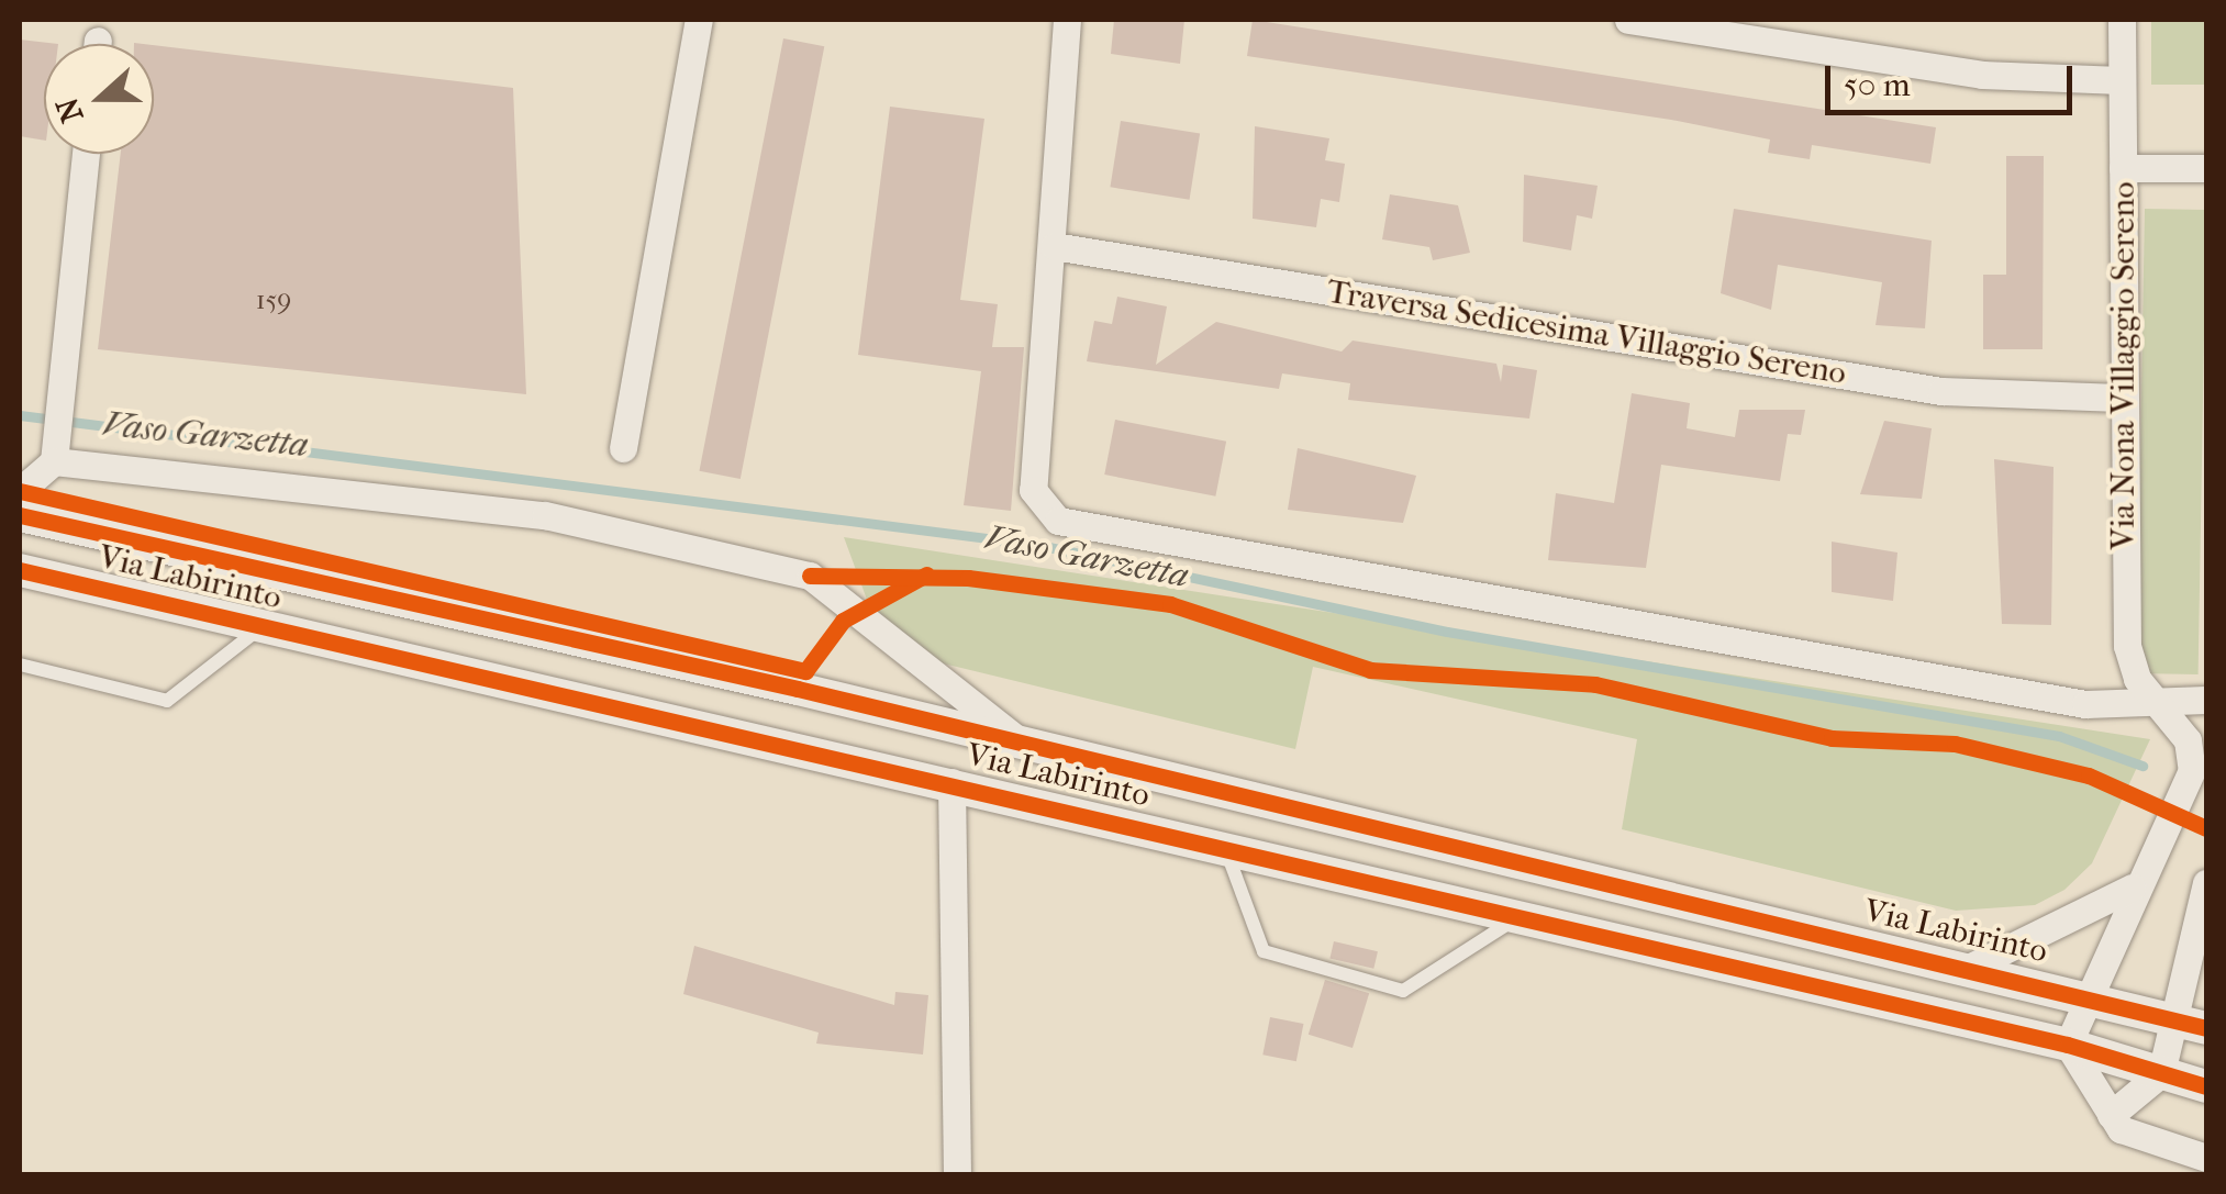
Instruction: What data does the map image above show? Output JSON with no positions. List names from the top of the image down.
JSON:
{
  "streets": {
    "street": ["Traversa Sedicesima Villaggio Sereno", "Via Nona Villaggio Sereno", "Via Labirinto"]
  },
  "crossings": [
    ["Traversa Sedicesima Villaggio Sereno", "Via Nona Villaggio Sereno"],
    ["Via Nona Villaggio Sereno", "Via Labirinto"]
  ],
  "water": ["Vaso Garzetta"],
  "house_numbers": ["159"],
  "scale_bar": "50 m",
  "north": "left"
}
